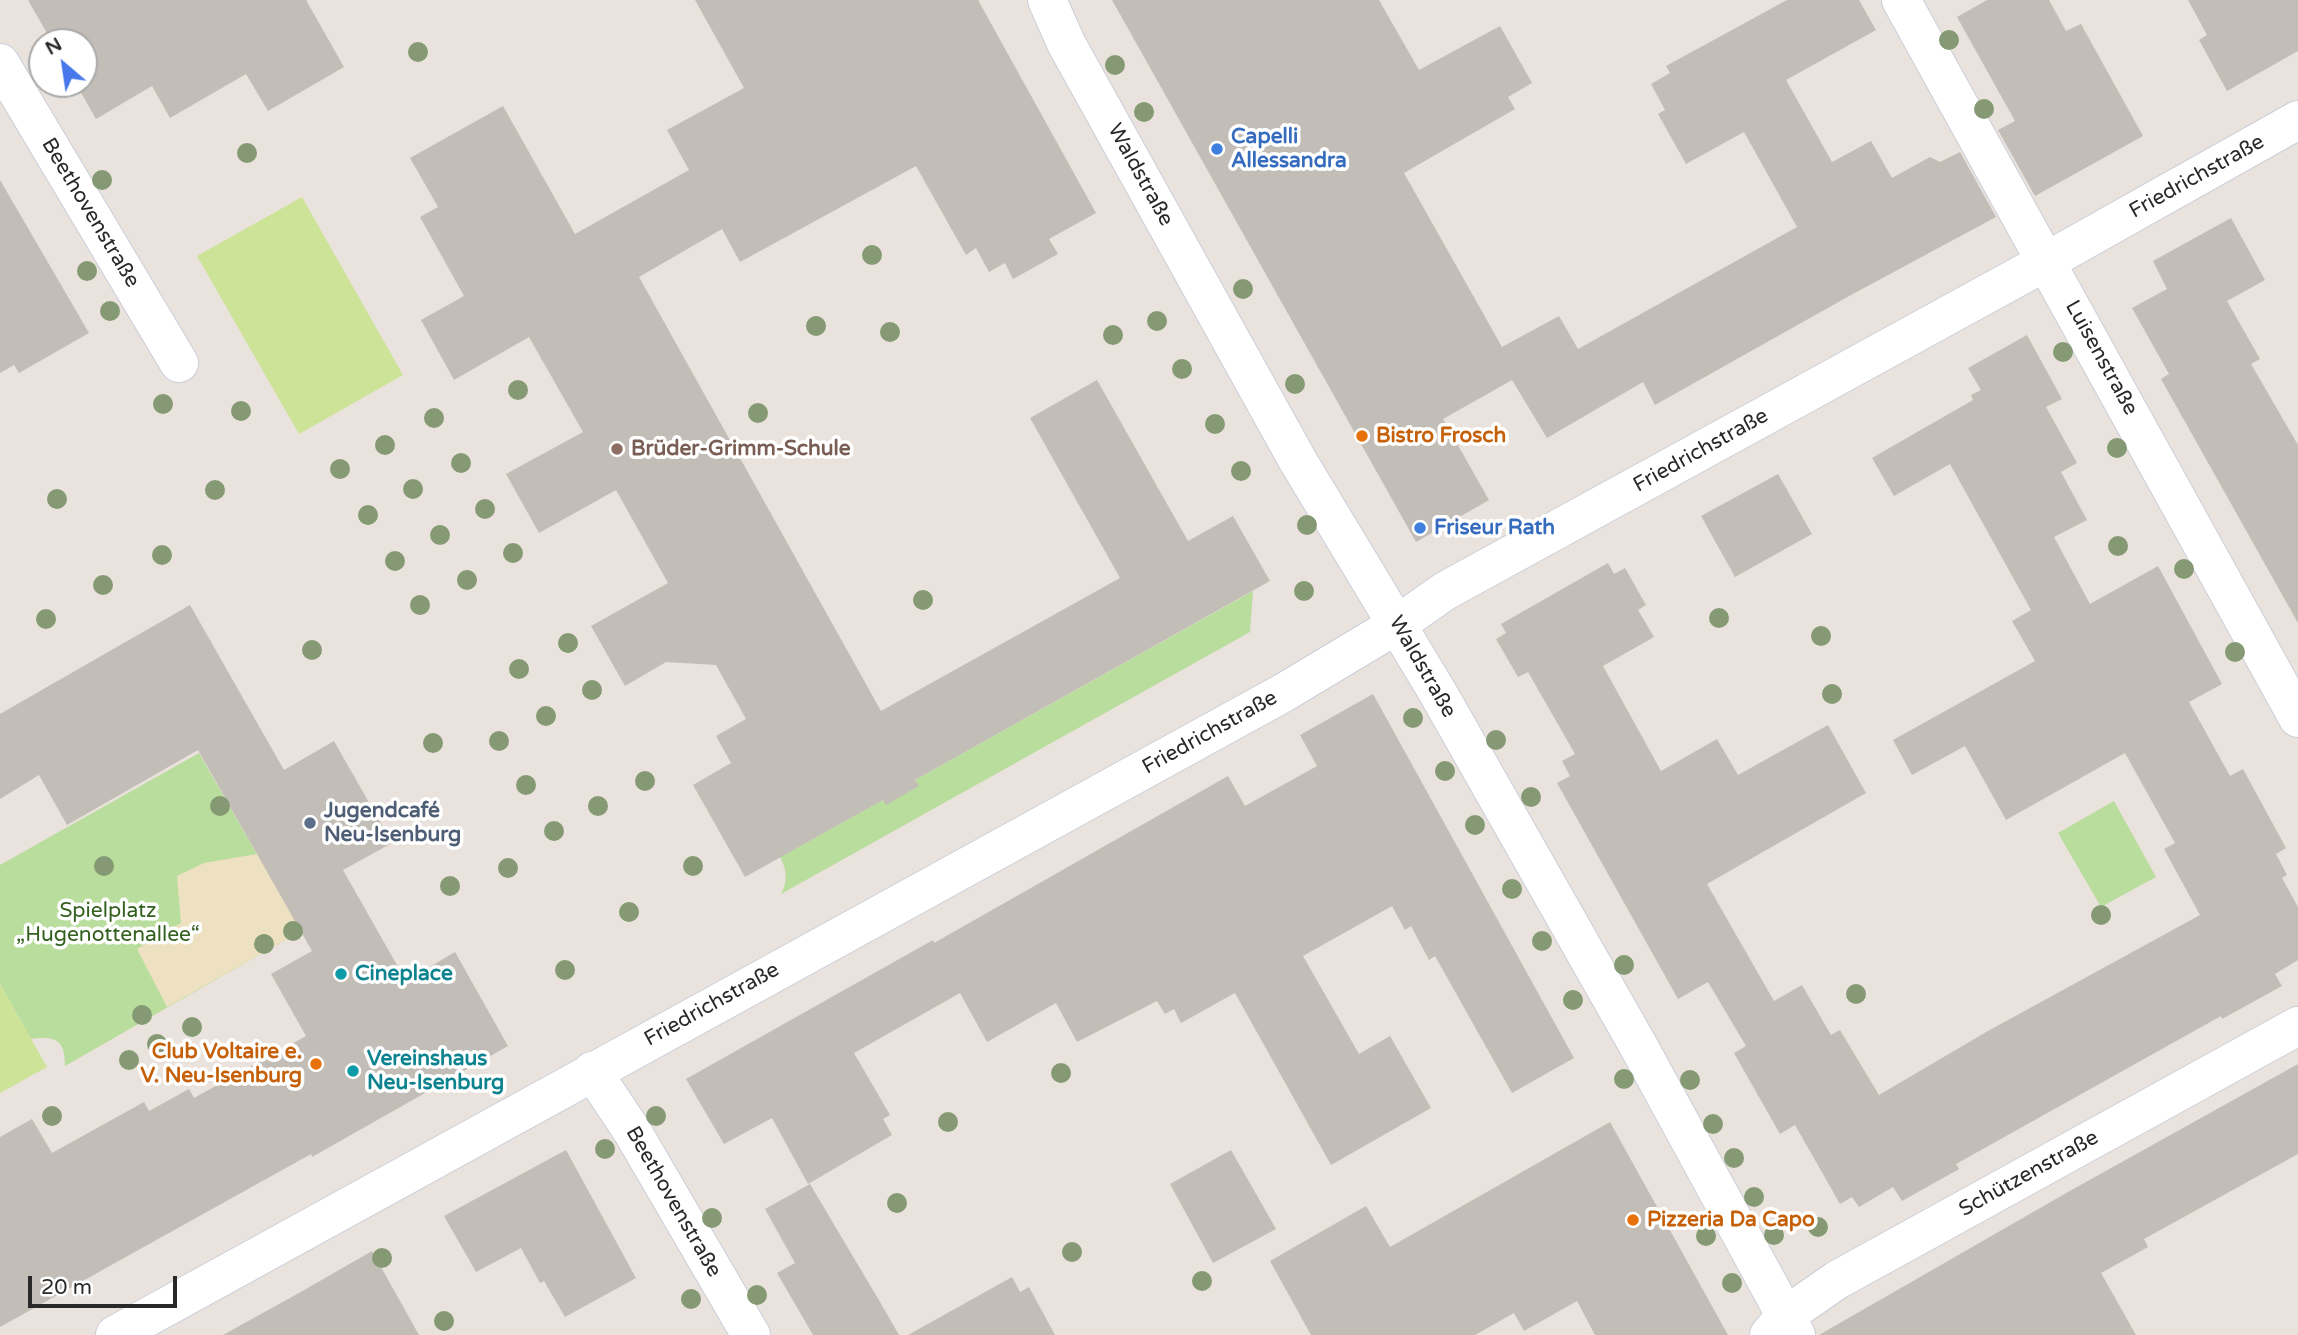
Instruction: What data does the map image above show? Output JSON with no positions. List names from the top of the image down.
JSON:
{
  "streets": {
    "street": [
      "Waldstraße",
      "Friedrichstraße",
      "Beethovenstraße",
      "Luisenstraße",
      "Schützenstraße"
    ]
  },
  "crossings": [
    ["Waldstraße", "Friedrichstraße"],
    ["Waldstraße", "Schützenstraße"],
    ["Friedrichstraße", "Beethovenstraße"],
    ["Friedrichstraße", "Luisenstraße"]
  ],
  "parks": ["Spielplatz „Hugenottenallee“"],
  "places": [
    "Capelli Allessandra",
    "Bistro Frosch",
    "Brüder-Grimm-Schule",
    "Friseur Rath",
    "Jugendcafé Neu-Isenburg",
    "Cineplace",
    "Club Voltaire e. V. Neu-Isenburg",
    "Vereinshaus Neu-Isenburg",
    "Pizzeria Da Capo"
  ],
  "scale_bar": "20 m",
  "north": "top left"
}
